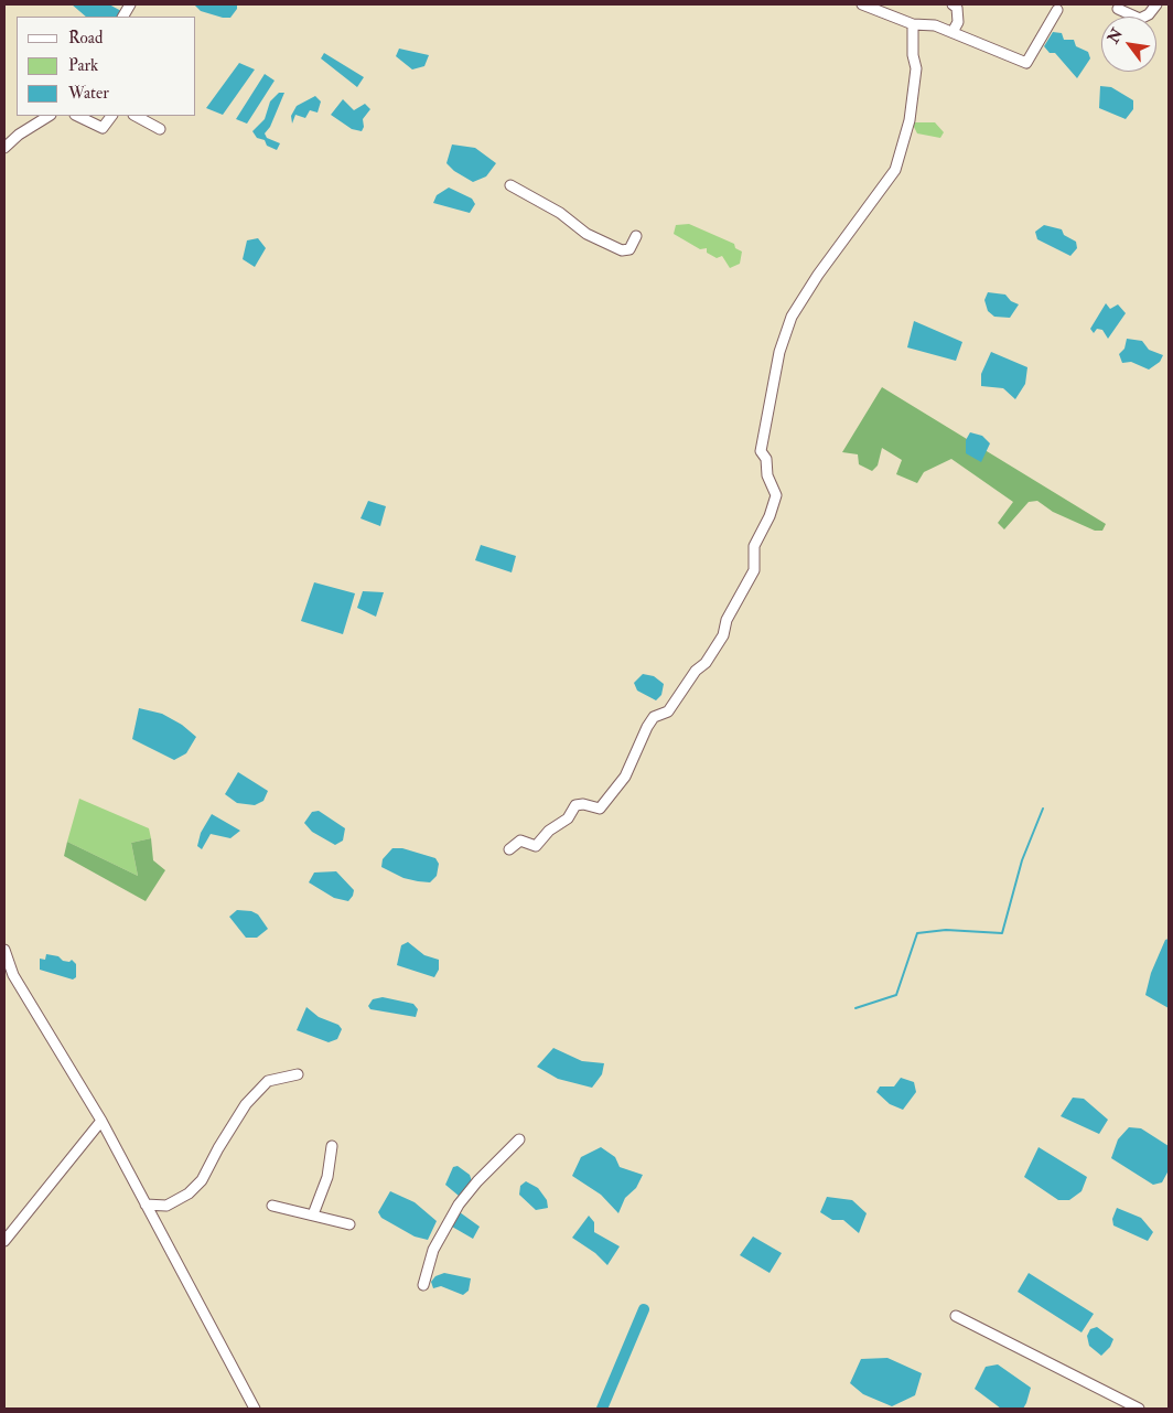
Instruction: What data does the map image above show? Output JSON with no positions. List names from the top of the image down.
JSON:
{
  "legend": ["Road", "Park", "Water"],
  "north": "top left"
}
